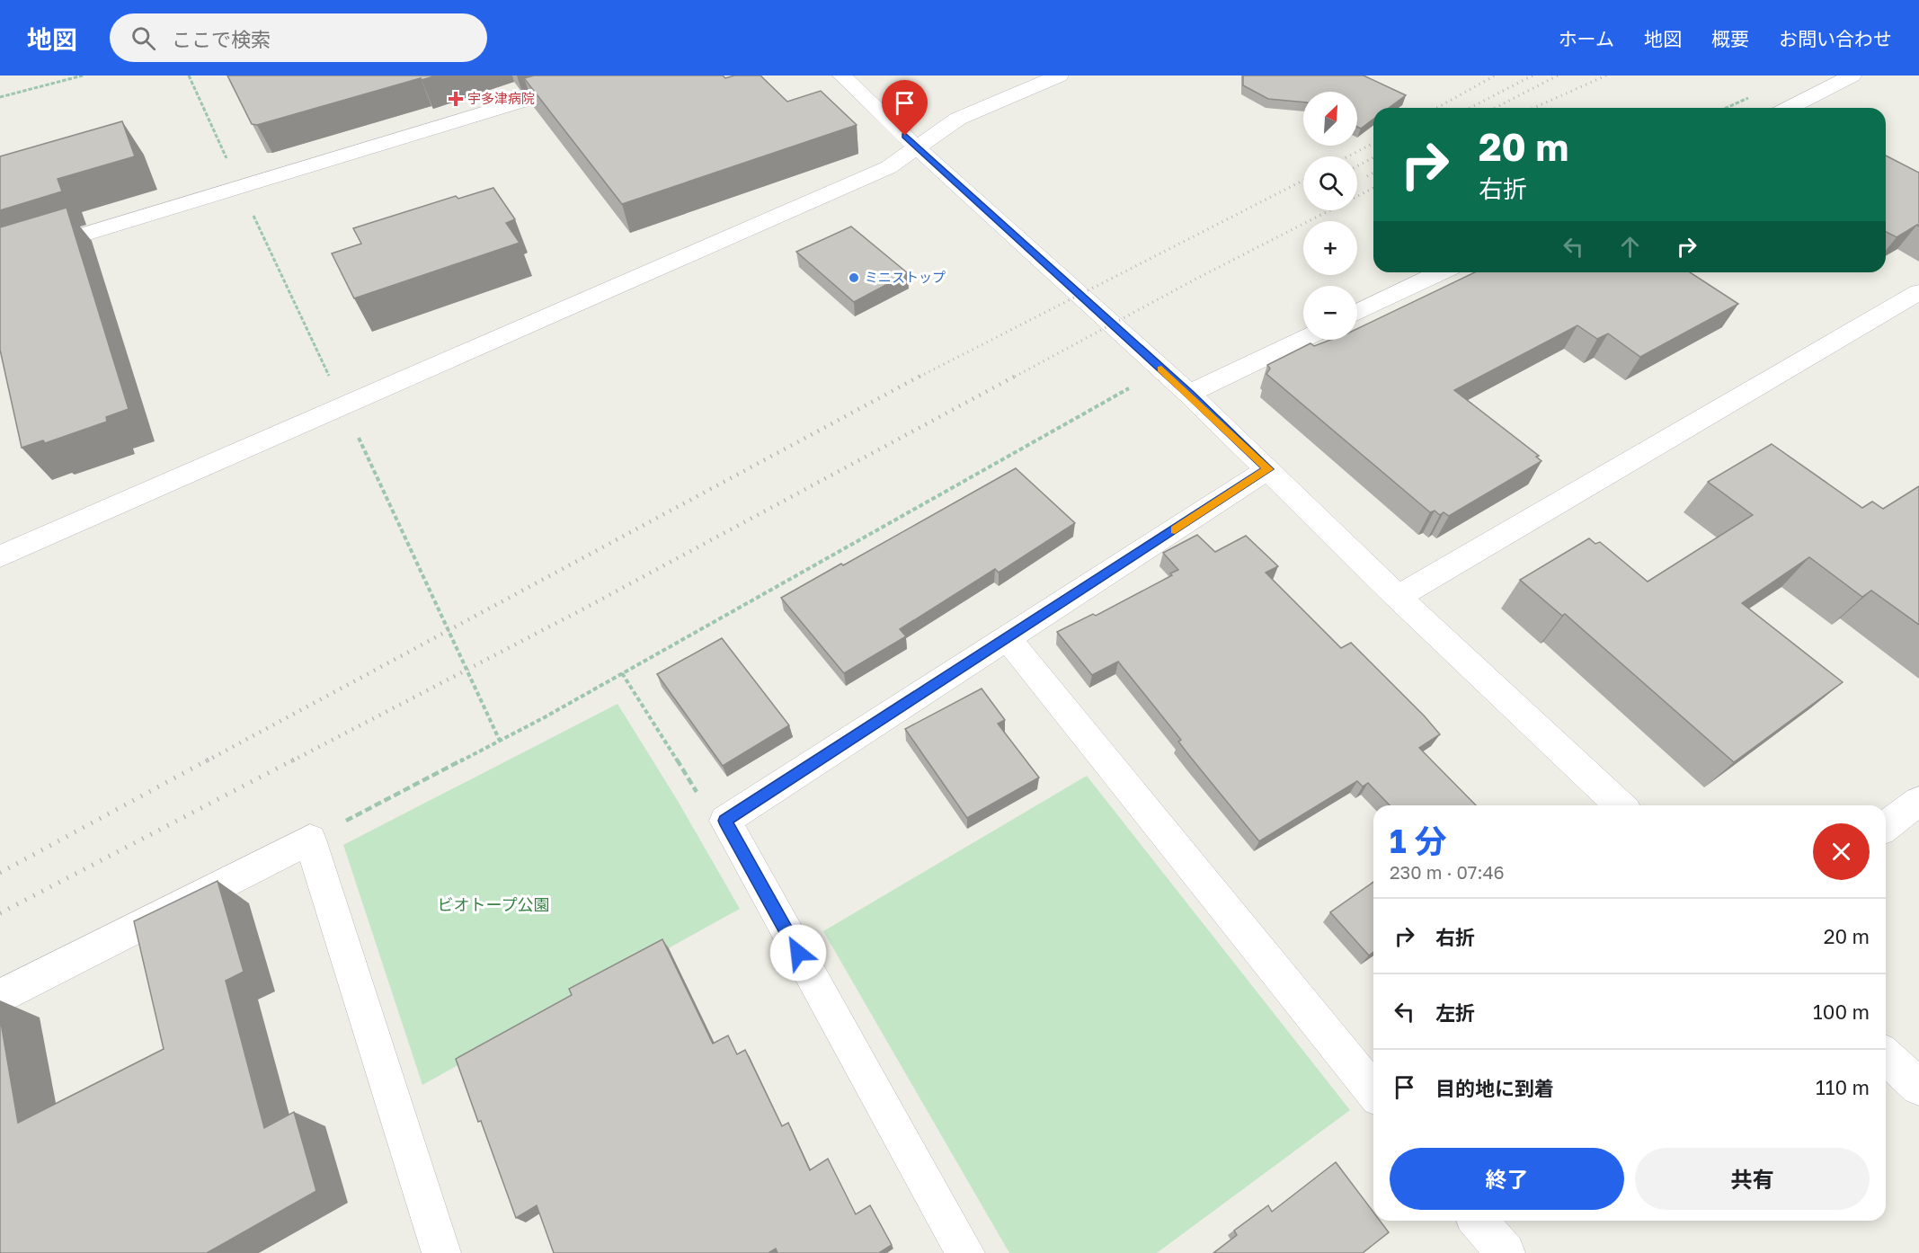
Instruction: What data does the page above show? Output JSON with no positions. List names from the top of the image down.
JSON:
{
  "parks": ["ビオトープ公園"],
  "places": {
    "health": ["宇多津病院"],
    "other": ["ミニストップ"]
  },
  "north": "top right",
  "page": {
    "header": "地図",
    "search": "ここで検索",
    "nav": [
      "ホーム",
      "地図",
      "概要",
      "お問い合わせ"
    ],
    "map_buttons": ["+", "−"],
    "turn": ["20 m", "右折"],
    "heading": ["1 分", "230 m · 07:46"],
    "list": [
      {
        "name": "右折",
        "value": "20 m"
      },
      {
        "name": "左折",
        "value": "100 m"
      },
      {
        "name": "目的地に到着",
        "value": "110 m"
      }
    ],
    "buttons": ["終了", "共有"]
  }
}
